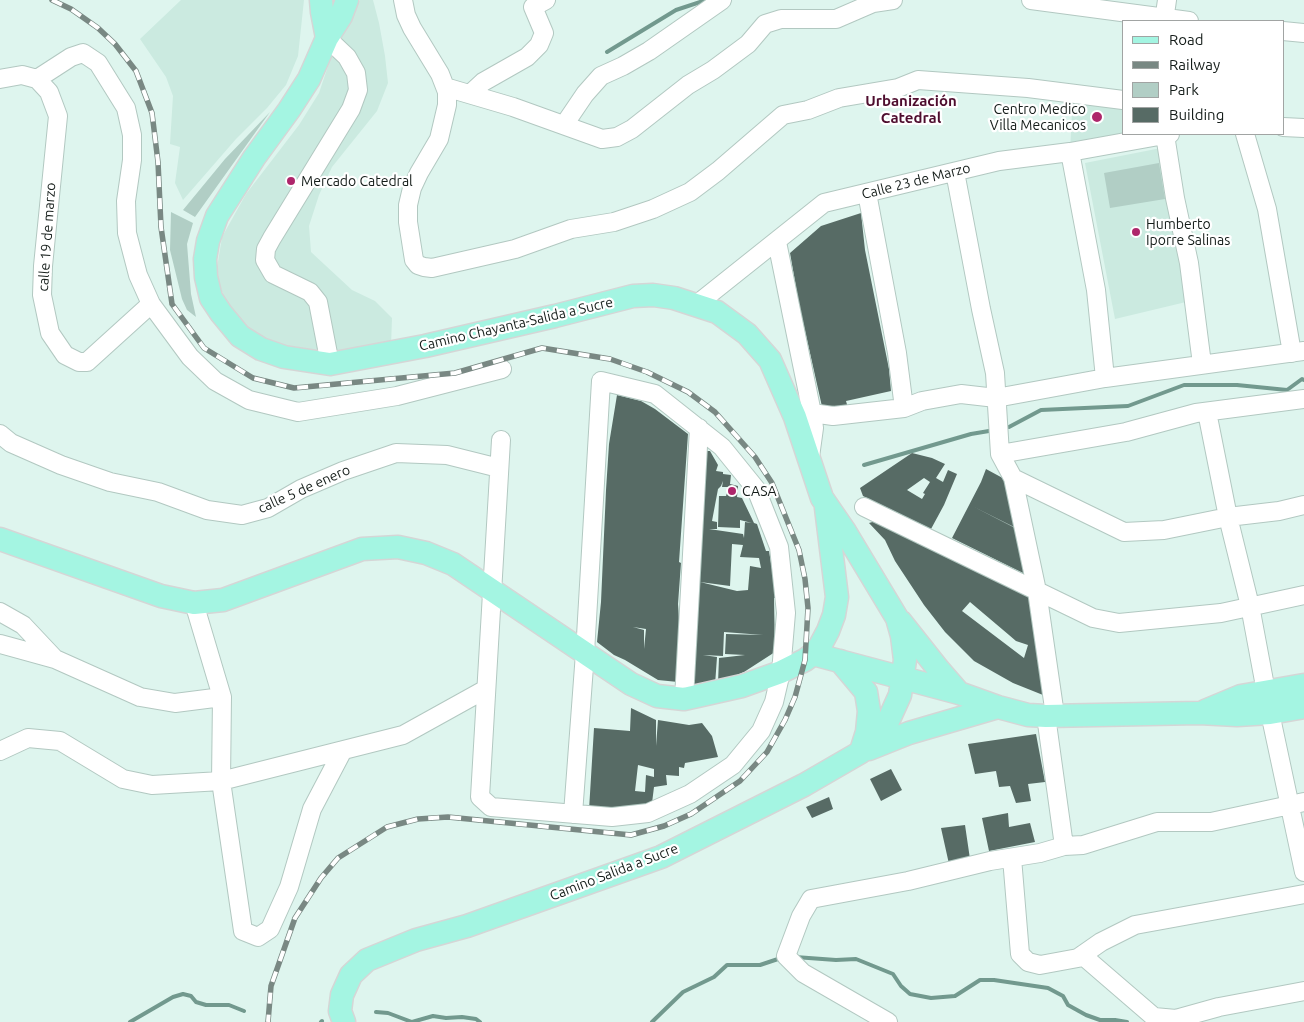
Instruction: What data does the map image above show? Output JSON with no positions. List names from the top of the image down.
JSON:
{
  "streets": {
    "main road": ["Camino Chayanta-Salida a Sucre", "Camino Salida a Sucre"],
    "street": ["Calle 23 de Marzo", "calle 19 de marzo", "calle 5 de enero"]
  },
  "crossings": [
    ["Calle 23 de Marzo", "Camino Chayanta-Salida a Sucre"],
    ["Camino Chayanta-Salida a Sucre", "Camino Salida a Sucre"]
  ],
  "districts": ["Urbanización Catedral"],
  "places": [
    "Centro Medico Villa Mecanicos",
    "Mercado Catedral",
    "Humberto Iporre Salinas",
    "CASA"
  ],
  "legend": [
    "Road",
    "Railway",
    "Park",
    "Building"
  ]
}
